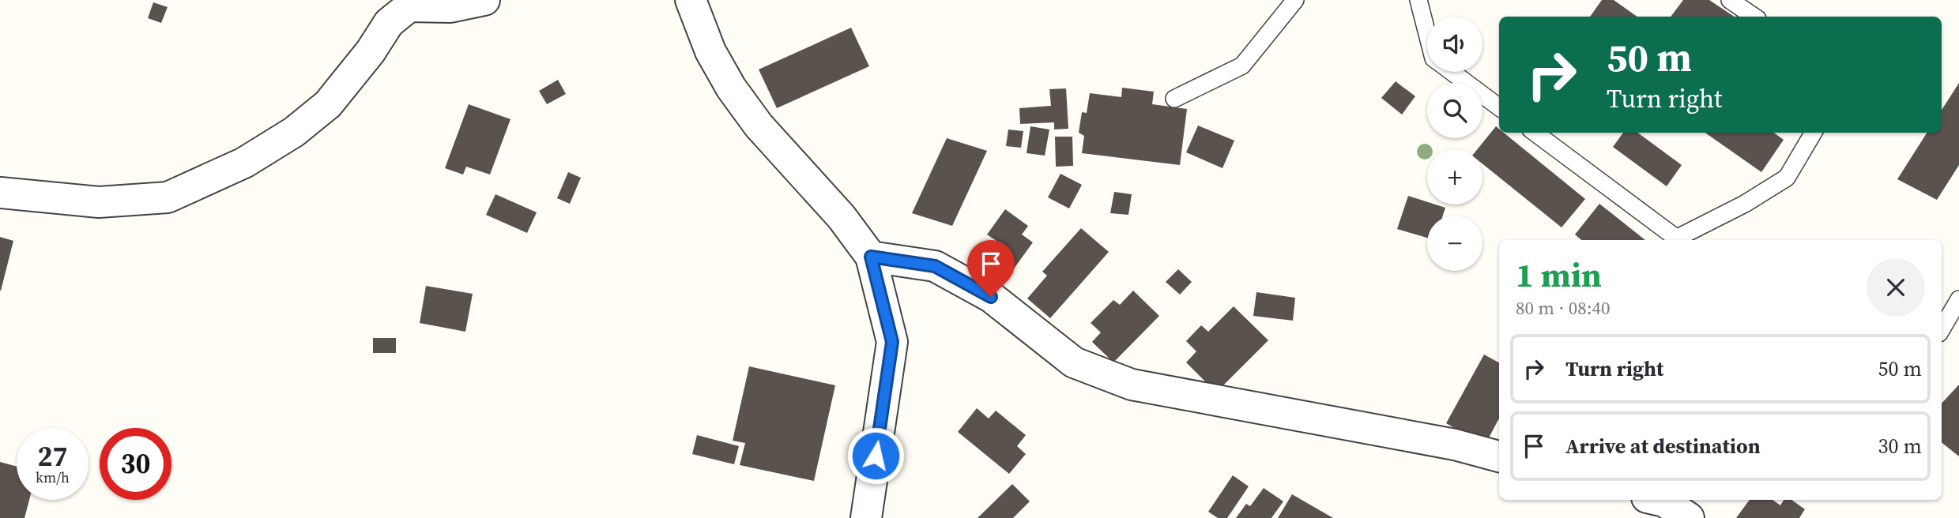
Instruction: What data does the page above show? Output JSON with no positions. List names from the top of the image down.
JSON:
{
  "page": {
    "map_buttons": ["+", "−"],
    "turn": ["50 m", "Turn right"],
    "heading": ["1 min", "80 m · 08:40"],
    "list": [
      {
        "name": "Turn right",
        "value": "50 m"
      },
      {
        "name": "Arrive at destination",
        "value": "30 m"
      }
    ],
    "speed": "27 km/h",
    "limit": "30"
  }
}
